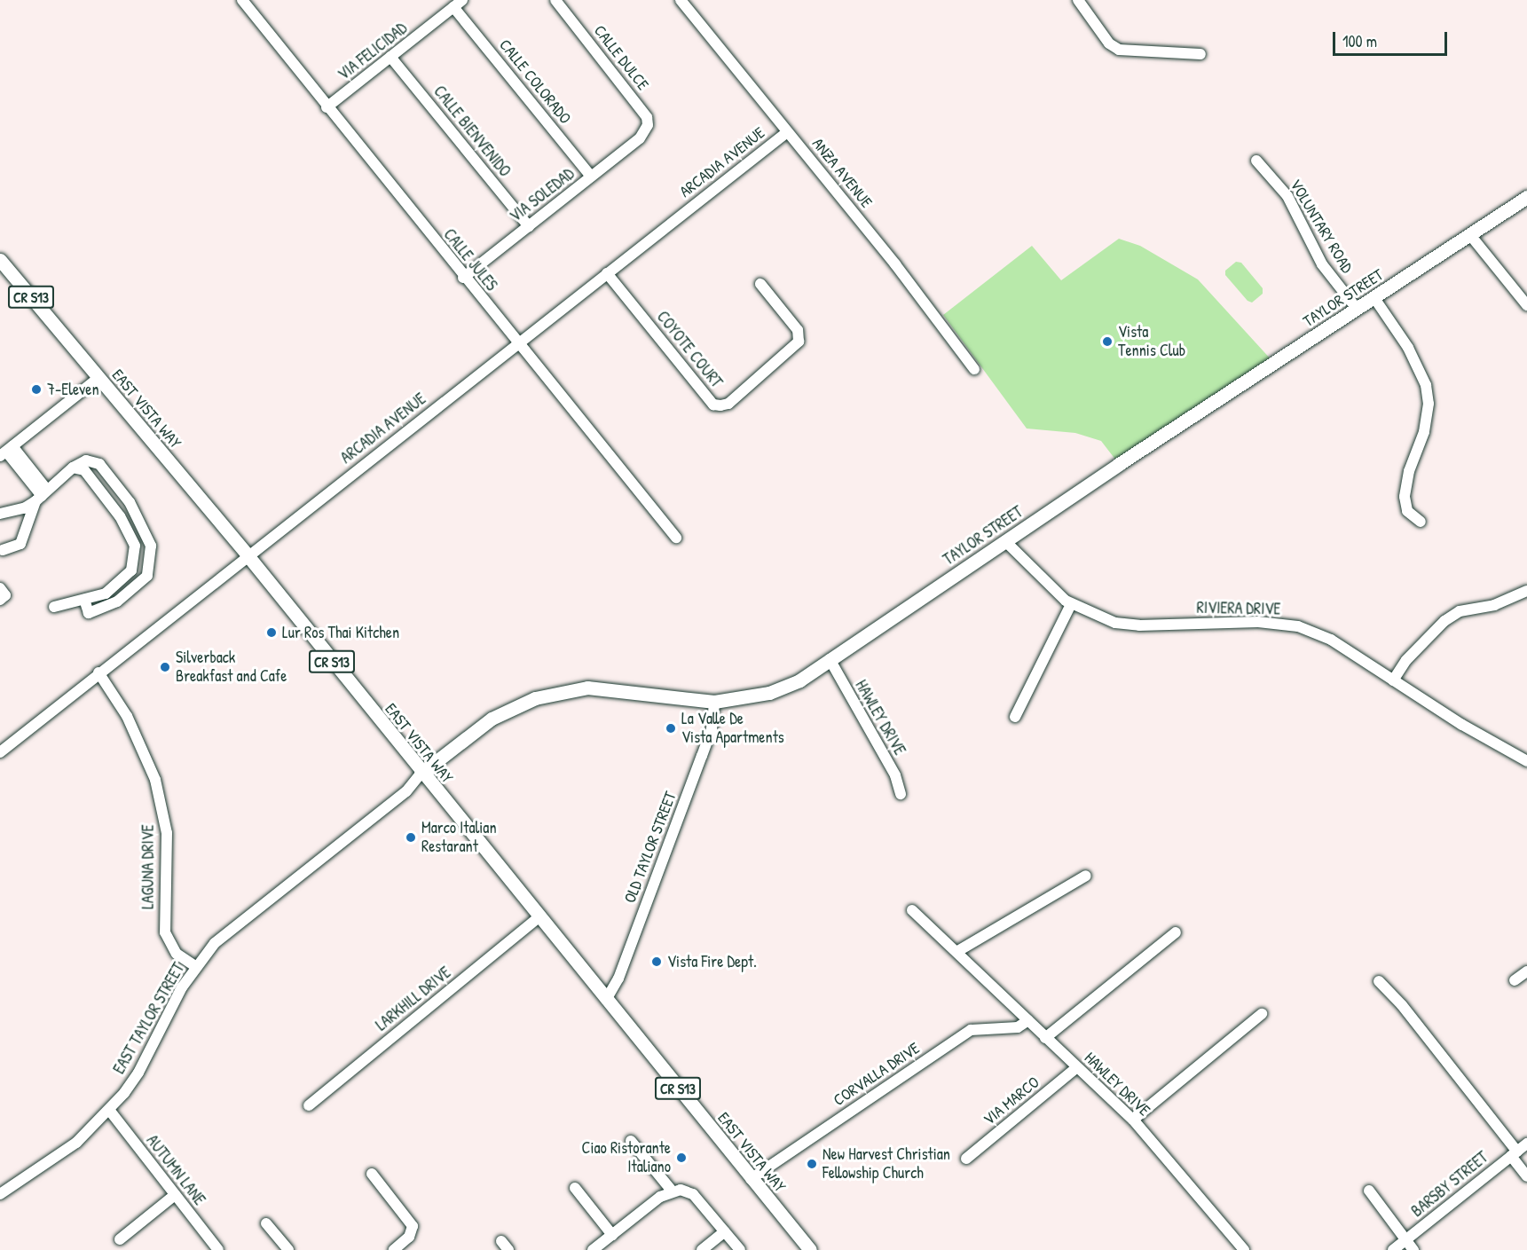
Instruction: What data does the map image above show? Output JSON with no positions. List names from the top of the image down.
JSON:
{
  "streets": {
    "main road": ["CR S13", "TAYLOR STREET", "EAST VISTA WAY"],
    "street": [
      "VIA FELICIDAD",
      "CALLE DULCE",
      "CALLE COLORADO",
      "CALLE BIENVENIDO",
      "ARCADIA AVENUE",
      "ANZA AVENUE",
      "VIA SOLEDAD",
      "VOLUNTARY ROAD",
      "CALLE JULES",
      "COYOTE COURT",
      "RIVIERA DRIVE",
      "HAWLEY DRIVE",
      "OLD TAYLOR STREET",
      "LAGUNA DRIVE",
      "LARKHILL DRIVE",
      "EAST TAYLOR STREET",
      "CORVALLA DRIVE",
      "VIA MARCO",
      "AUTUMN LANE",
      "BARSBY STREET"
    ]
  },
  "crossings": [
    ["VIA FELICIDAD", "CALLE COLORADO"],
    ["VIA FELICIDAD", "CALLE BIENVENIDO"],
    ["VIA FELICIDAD", "CALLE JULES"],
    ["CALLE DULCE", "VIA SOLEDAD"],
    ["CALLE COLORADO", "VIA SOLEDAD"],
    ["CALLE BIENVENIDO", "VIA SOLEDAD"],
    ["ARCADIA AVENUE", "ANZA AVENUE"],
    ["ARCADIA AVENUE", "CALLE JULES"],
    ["ARCADIA AVENUE", "COYOTE COURT"],
    ["ARCADIA AVENUE", "EAST VISTA WAY"],
    ["ARCADIA AVENUE", "LAGUNA DRIVE"],
    ["VIA SOLEDAD", "CALLE JULES"],
    ["VOLUNTARY ROAD", "TAYLOR STREET"],
    ["TAYLOR STREET", "EAST VISTA WAY"],
    ["TAYLOR STREET", "RIVIERA DRIVE"],
    ["TAYLOR STREET", "HAWLEY DRIVE"],
    ["TAYLOR STREET", "OLD TAYLOR STREET"],
    ["TAYLOR STREET", "EAST TAYLOR STREET"],
    ["EAST VISTA WAY", "OLD TAYLOR STREET"],
    ["EAST VISTA WAY", "LARKHILL DRIVE"],
    ["EAST VISTA WAY", "EAST TAYLOR STREET"],
    ["EAST VISTA WAY", "CORVALLA DRIVE"],
    ["HAWLEY DRIVE", "CORVALLA DRIVE"],
    ["HAWLEY DRIVE", "VIA MARCO"],
    ["LAGUNA DRIVE", "EAST TAYLOR STREET"],
    ["EAST TAYLOR STREET", "AUTUMN LANE"]
  ],
  "places": [
    "Vista Tennis Club",
    "7-Eleven",
    "Lur Ros Thai Kitchen",
    "Silverback Breakfast and Cafe",
    "La Valle De Vista Apartments",
    "Marco Italian Restarant",
    "Vista Fire Dept.",
    "Ciao Ristorante Italiano",
    "New Harvest Christian Fellowship Church"
  ],
  "scale_bar": "100 m"
}
